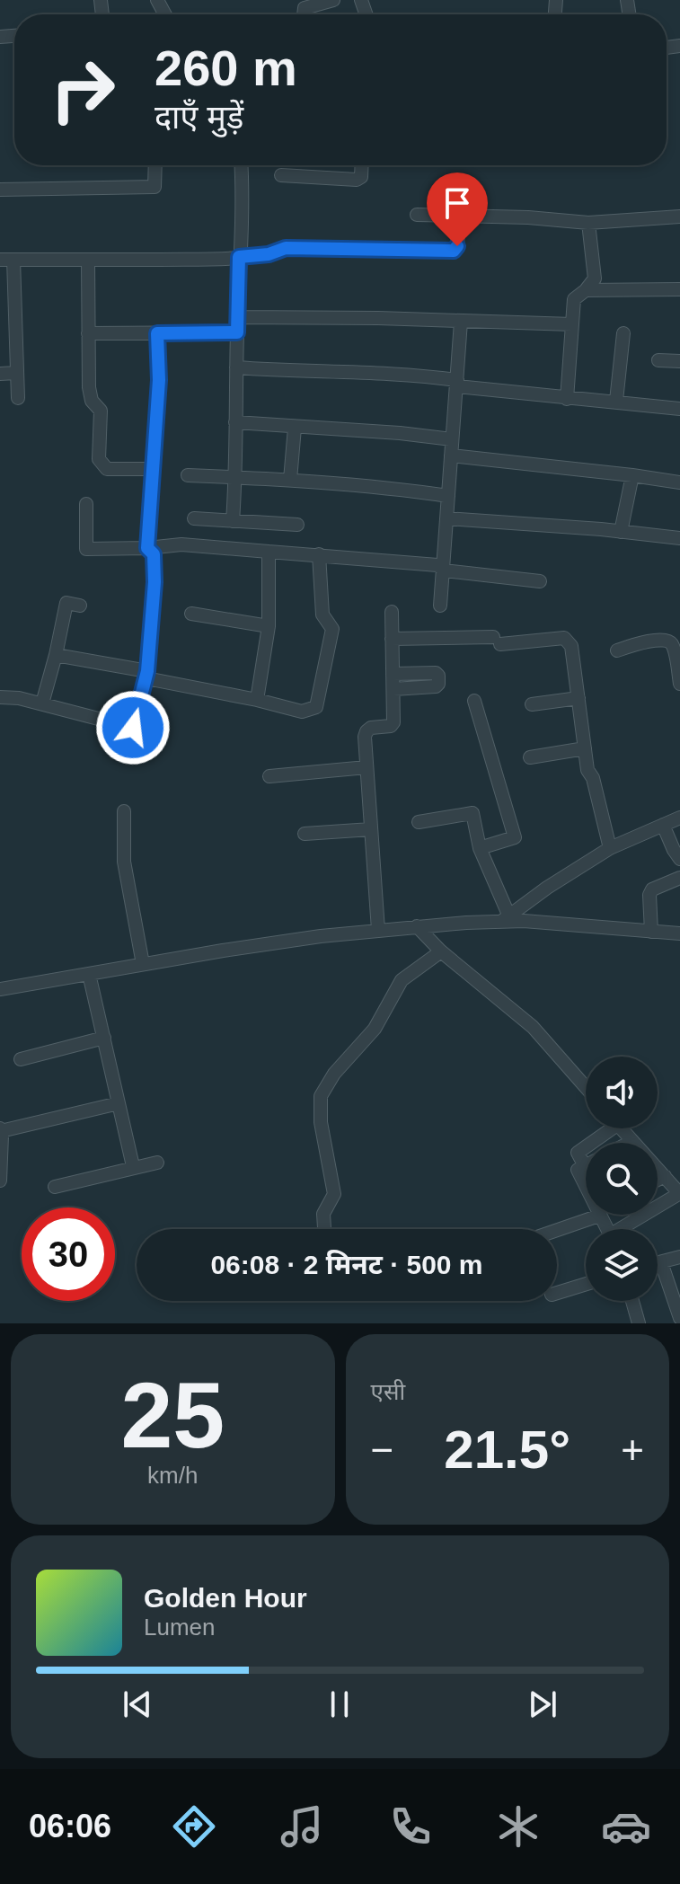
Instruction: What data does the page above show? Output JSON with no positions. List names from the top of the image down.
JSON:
{
  "page": {
    "turn": ["260 m", "दाएँ मुड़ें"],
    "limit": "30",
    "trip": "06:08 · 2 मिनट · 500 m",
    "tile": [
      ["25", "km/h"],
      "एसी"
    ],
    "heat": ["−", "21.5°", "+"],
    "song": ["Golden Hour", "Lumen"],
    "tabs": "06:06"
  }
}
